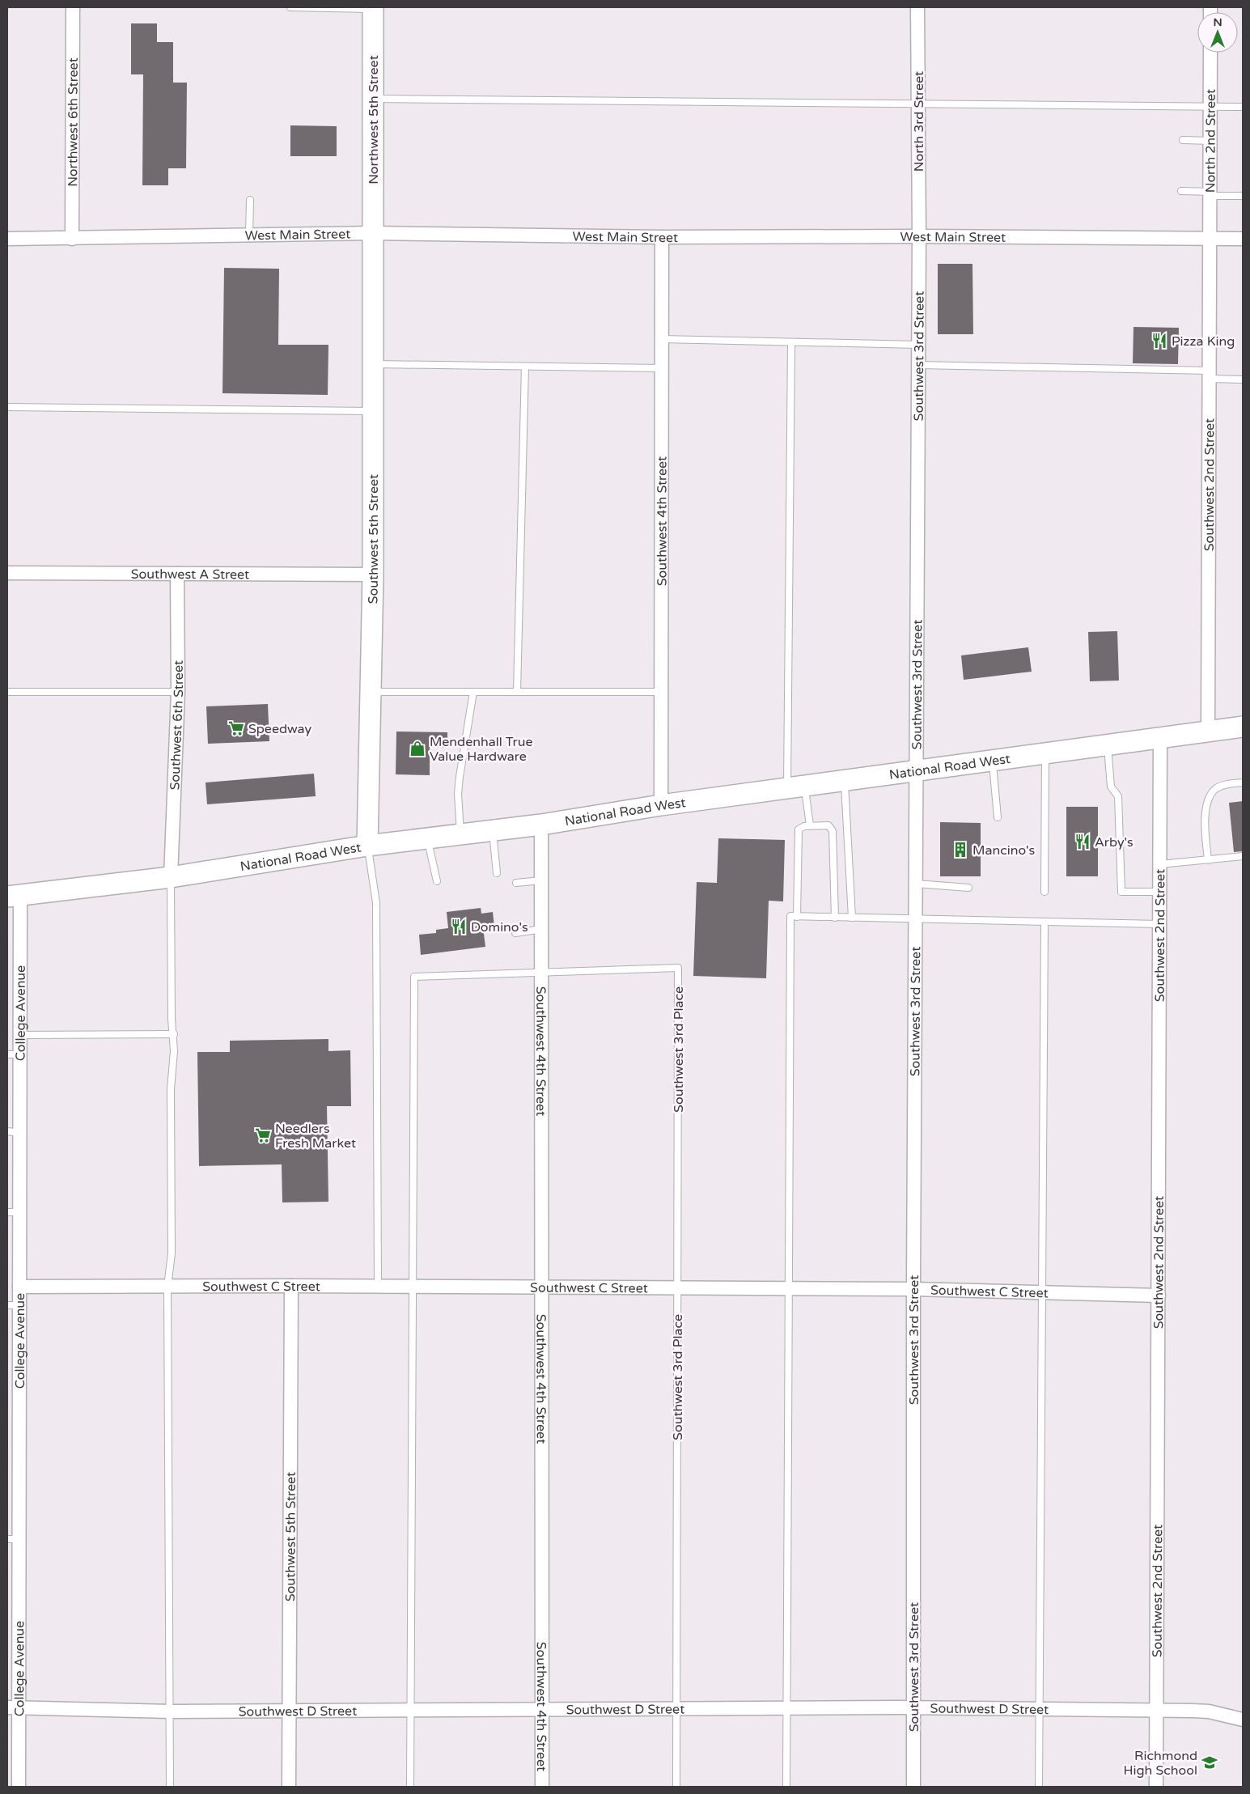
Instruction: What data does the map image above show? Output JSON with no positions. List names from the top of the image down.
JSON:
{
  "streets": {
    "main road": ["Northwest 5th Street", "Southwest 5th Street", "National Road West"],
    "street": [
      "North 3rd Street",
      "Northwest 6th Street",
      "North 2nd Street",
      "West Main Street",
      "Southwest 3rd Street",
      "Southwest 2nd Street",
      "Southwest 4th Street",
      "Southwest A Street",
      "Southwest 6th Street",
      "College Avenue",
      "Southwest C Street",
      "Southwest D Street"
    ],
    "lane": ["Southwest 3rd Place"]
  },
  "crossings": [
    ["Northwest 5th Street", "West Main Street"],
    ["Northwest 5th Street", "Southwest 5th Street"],
    ["North 3rd Street", "West Main Street"],
    ["North 3rd Street", "Southwest 3rd Street"],
    ["Northwest 6th Street", "West Main Street"],
    ["North 2nd Street", "West Main Street"],
    ["North 2nd Street", "Southwest 2nd Street"],
    ["West Main Street", "Southwest 3rd Street"],
    ["West Main Street", "Southwest 2nd Street"],
    ["West Main Street", "Southwest 4th Street"],
    ["West Main Street", "Southwest 5th Street"],
    ["Southwest 3rd Street", "National Road West"],
    ["Southwest 3rd Street", "Southwest C Street"],
    ["Southwest 3rd Street", "Southwest D Street"],
    ["Southwest 2nd Street", "National Road West"],
    ["Southwest 2nd Street", "Southwest C Street"],
    ["Southwest 2nd Street", "Southwest D Street"],
    ["Southwest 4th Street", "National Road West"],
    ["Southwest 4th Street", "Southwest 3rd Place"],
    ["Southwest 4th Street", "Southwest C Street"],
    ["Southwest 4th Street", "Southwest D Street"],
    ["Southwest 5th Street", "Southwest A Street"],
    ["Southwest 5th Street", "National Road West"],
    ["Southwest 5th Street", "Southwest C Street"],
    ["Southwest 5th Street", "Southwest D Street"],
    ["Southwest A Street", "Southwest 6th Street"],
    ["Southwest 6th Street", "National Road West"],
    ["National Road West", "College Avenue"],
    ["College Avenue", "Southwest C Street"],
    ["College Avenue", "Southwest D Street"],
    ["Southwest 3rd Place", "Southwest C Street"],
    ["Southwest 3rd Place", "Southwest D Street"]
  ],
  "places": {
    "restaurant": ["Pizza King", "Arby's", "Domino's"],
    "supermarket": ["Speedway", "Needlers Fresh Market"],
    "shop": ["Mendenhall True Value Hardware"],
    "building": ["Mancino's"],
    "school or university": ["Richmond High School"]
  },
  "north": "top"
}
